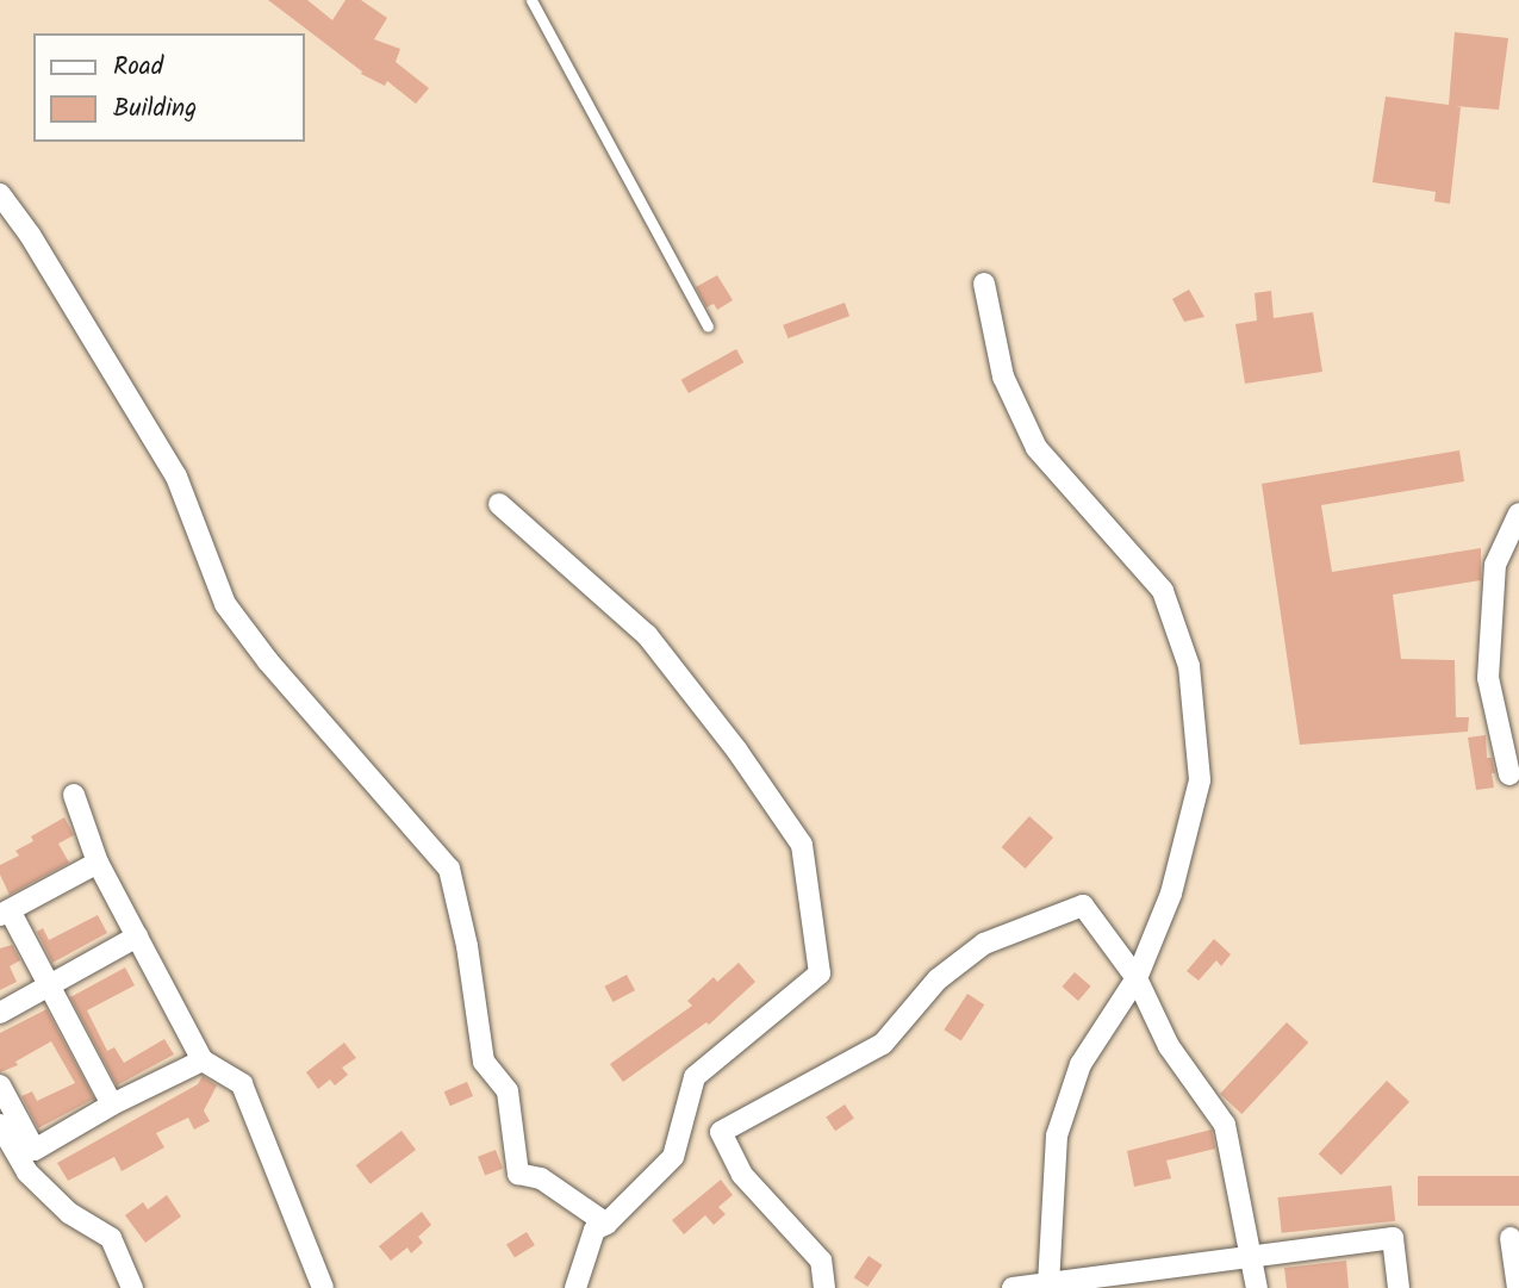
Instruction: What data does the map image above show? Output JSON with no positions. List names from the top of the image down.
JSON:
{
  "legend": ["Road", "Building"]
}
